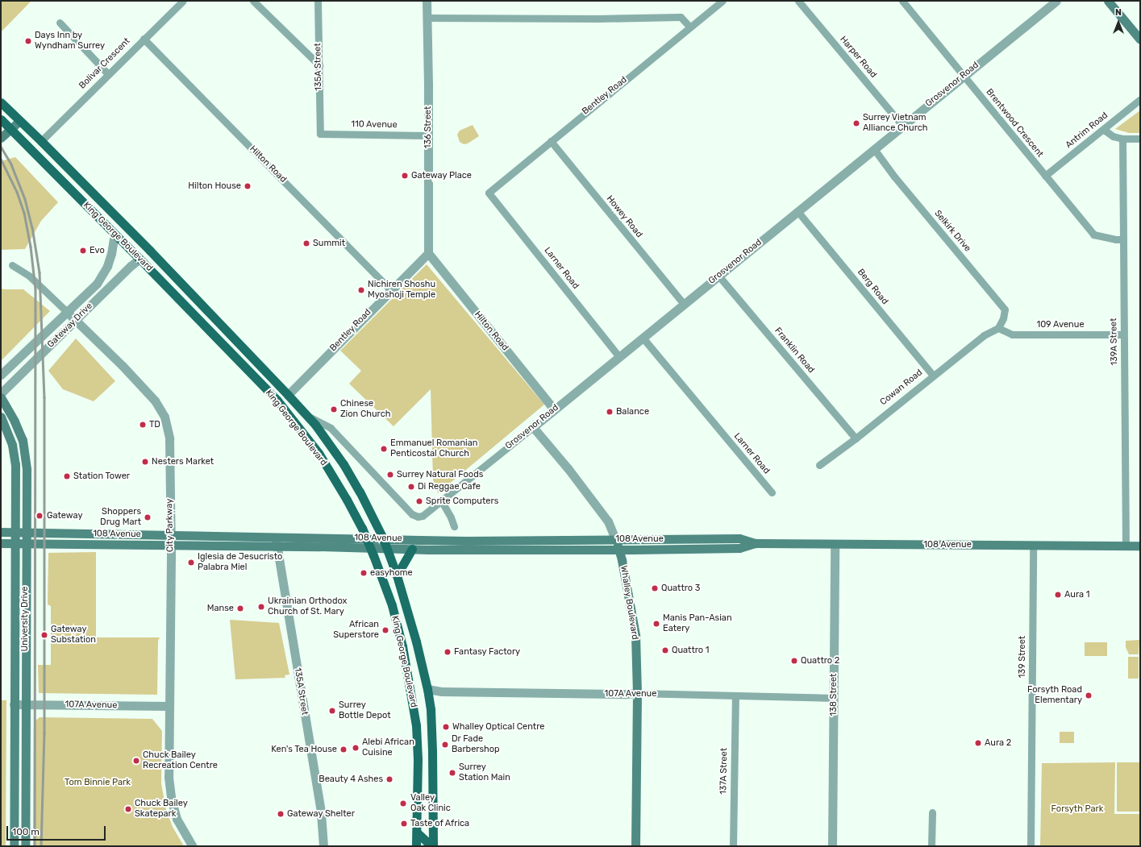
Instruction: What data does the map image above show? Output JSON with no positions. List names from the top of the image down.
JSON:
{
  "streets": {
    "main road": [
      "King George Boulevard",
      "108 Avenue",
      "Whalley Boulevard",
      "University Drive"
    ],
    "street": [
      "Harper Road",
      "Bolivar Crescent",
      "135A Street",
      "Grosvenor Road",
      "Bentley Road",
      "Brentwood Crescent",
      "110 Avenue",
      "136 Street",
      "Antrim Road",
      "Hilton Road",
      "Howey Road",
      "Selkirk Drive",
      "Larner Road",
      "Berg Road",
      "109 Avenue",
      "Gateway Drive",
      "139A Street",
      "Franklin Road",
      "Cowan Road",
      "City Parkway",
      "139 Street",
      "107A Avenue",
      "138 Street",
      "137A Street"
    ]
  },
  "crossings": [
    ["Harper Road", "Grosvenor Road"],
    ["Bolivar Crescent", "Hilton Road"],
    ["Bolivar Crescent", "King George Boulevard"],
    ["135A Street", "110 Avenue"],
    ["135A Street", "108 Avenue"],
    ["Grosvenor Road", "Brentwood Crescent"],
    ["Grosvenor Road", "Hilton Road"],
    ["Grosvenor Road", "Howey Road"],
    ["Grosvenor Road", "Selkirk Drive"],
    ["Grosvenor Road", "King George Boulevard"],
    ["Grosvenor Road", "Larner Road"],
    ["Grosvenor Road", "Berg Road"],
    ["Grosvenor Road", "Franklin Road"],
    ["Grosvenor Road", "Whalley Boulevard"],
    ["Bentley Road", "136 Street"],
    ["Bentley Road", "Hilton Road"],
    ["Bentley Road", "Howey Road"],
    ["Bentley Road", "King George Boulevard"],
    ["Bentley Road", "Larner Road"],
    ["Brentwood Crescent", "Antrim Road"],
    ["Brentwood Crescent", "139A Street"],
    ["110 Avenue", "136 Street"],
    ["136 Street", "Hilton Road"],
    ["Selkirk Drive", "109 Avenue"],
    ["Selkirk Drive", "Cowan Road"],
    ["King George Boulevard", "Gateway Drive"],
    ["King George Boulevard", "108 Avenue"],
    ["King George Boulevard", "107A Avenue"],
    ["Berg Road", "Cowan Road"],
    ["109 Avenue", "139A Street"],
    ["109 Avenue", "Cowan Road"],
    ["Gateway Drive", "City Parkway"],
    ["139A Street", "108 Avenue"],
    ["Franklin Road", "Cowan Road"],
    ["City Parkway", "108 Avenue"],
    ["City Parkway", "107A Avenue"],
    ["108 Avenue", "Whalley Boulevard"],
    ["108 Avenue", "University Drive"],
    ["108 Avenue", "139 Street"],
    ["108 Avenue", "138 Street"],
    ["Whalley Boulevard", "107A Avenue"],
    ["University Drive", "107A Avenue"],
    ["107A Avenue", "138 Street"],
    ["107A Avenue", "137A Street"]
  ],
  "parks": ["Tom Binnie Park", "Forsyth Park"],
  "places": [
    "Days Inn by Wyndham Surrey",
    "Surrey Vietnam Alliance Church",
    "Gateway Place",
    "Hilton House",
    "Summit",
    "Evo",
    "Nichiren Shoshu Myoshoji Temple",
    "Chinese Zion Church",
    "Balance",
    "TD",
    "Emmanuel Romanian Penticostal Church",
    "Nesters Market",
    "Surrey Natural Foods",
    "Station Tower",
    "Di Reggae Cafe",
    "Sprite Computers",
    "Gateway",
    "Shoppers Drug Mart",
    "Iglesia de Jesucristo Palabra Miel",
    "easyhome",
    "Quattro 3",
    "Aura 1",
    "Ukrainian Orthodox Church of St. Mary",
    "Manse",
    "Manis Pan-Asian Eatery",
    "African Superstore",
    "Gateway Substation",
    "Quattro 1",
    "Fantasy Factory",
    "Quattro 2",
    "Forsyth Road Elementary",
    "Surrey Bottle Depot",
    "Whalley Optical Centre",
    "Aura 2",
    "Dr Fade Barbershop",
    "Alebi African Cuisine",
    "Ken's Tea House",
    "Chuck Bailey Recreation Centre",
    "Surrey Station Main",
    "Beauty 4 Ashes",
    "Valley Oak Clinic",
    "Chuck Bailey Skatepark",
    "Gateway Shelter",
    "Taste of Africa"
  ],
  "scale_bar": "100 m",
  "north": "top"
}
